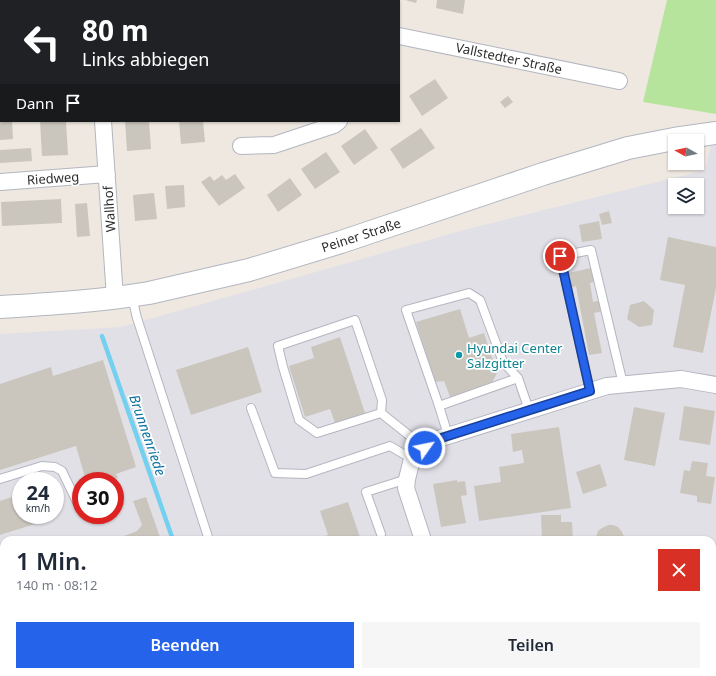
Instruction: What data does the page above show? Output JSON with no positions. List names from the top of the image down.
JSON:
{
  "streets": {
    "main road": ["Peiner Straße"],
    "street": ["Vallstedter Straße", "Riedweg", "Wallhof"]
  },
  "crossings": [
    ["Riedweg", "Wallhof"],
    ["Wallhof", "Peiner Straße"]
  ],
  "water": ["Brunnenriede"],
  "places": ["Hyundai Center Salzgitter"],
  "north": "left",
  "page": {
    "turn": ["80 m", "Links abbiegen"],
    "then": "Dann",
    "speed": "24 km/h",
    "limit": "30",
    "heading": ["1 Min.", "140 m · 08:12"],
    "buttons": ["Beenden", "Teilen"]
  }
}
